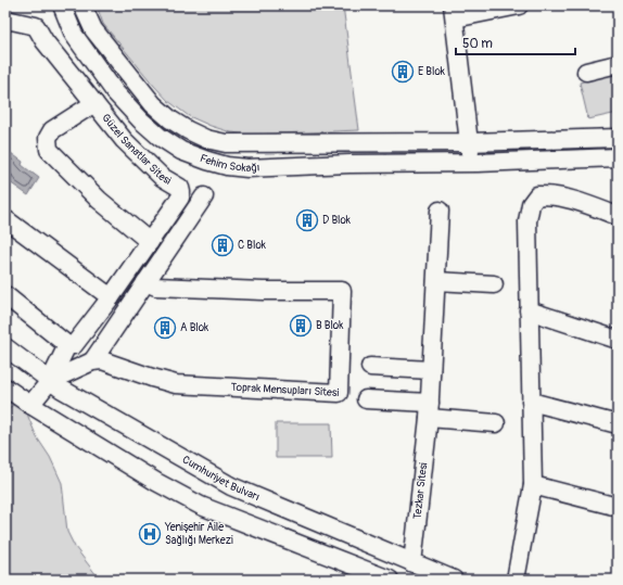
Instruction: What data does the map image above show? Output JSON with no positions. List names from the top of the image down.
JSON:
{
  "streets": {
    "street": [
      "Güzel Sanatlar Sitesi",
      "Fehim Sokağı",
      "Toprak Mensupları Sitesi",
      "Cumhuriyet Bulvarı",
      "Tezkar Sitesi"
    ]
  },
  "crossings": [
    ["Güzel Sanatlar Sitesi", "Cumhuriyet Bulvarı"],
    ["Cumhuriyet Bulvarı", "Tezkar Sitesi"]
  ],
  "places": {
    "building": [
      "E Blok",
      "D Blok",
      "C Blok",
      "B Blok",
      "A Blok"
    ],
    "hospital": ["Yenişehir Aile Sağlığı Merkezi"]
  },
  "scale_bar": "50 m"
}
